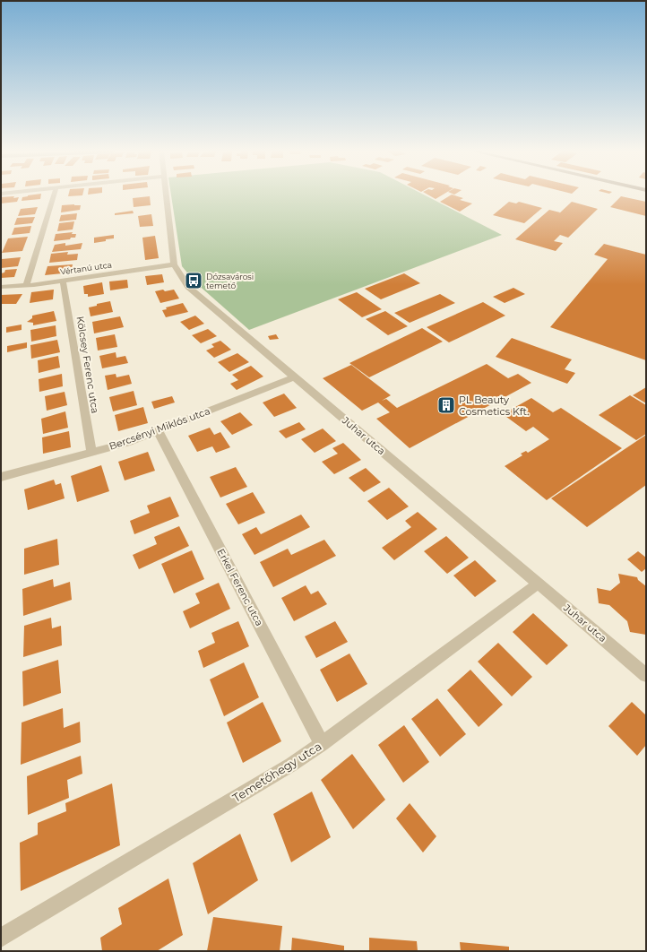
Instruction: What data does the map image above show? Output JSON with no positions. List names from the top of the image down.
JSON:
{
  "streets": {
    "street": [
      "Vértanú utca",
      "Kölcsey Ferenc utca",
      "Bercsényi Miklós utca",
      "Juhar utca",
      "Erkel Ferenc utca",
      "Temetőhegy utca"
    ]
  },
  "crossings": [
    ["Vértanú utca", "Kölcsey Ferenc utca"],
    ["Vértanú utca", "Juhar utca"],
    ["Kölcsey Ferenc utca", "Bercsényi Miklós utca"],
    ["Bercsényi Miklós utca", "Juhar utca"],
    ["Bercsényi Miklós utca", "Erkel Ferenc utca"],
    ["Juhar utca", "Temetőhegy utca"],
    ["Erkel Ferenc utca", "Temetőhegy utca"]
  ],
  "places": {
    "bus stop": ["Dózsavárosi temető"],
    "building": ["PL Beauty Cosmetics Kft."]
  }
}
